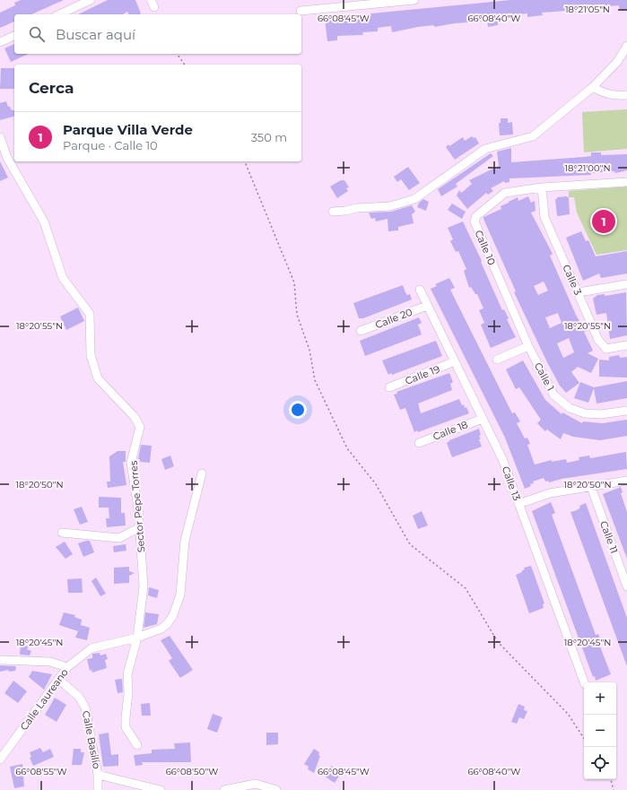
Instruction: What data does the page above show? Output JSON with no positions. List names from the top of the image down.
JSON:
{
  "streets": {
    "street": [
      "Calle 10",
      "Calle 3",
      "Calle 20",
      "Calle 19",
      "Calle 1",
      "Calle 18",
      "Calle 13",
      "Sector Pepe Torres",
      "Calle 11",
      "Calle Laureano",
      "Calle Basilio"
    ]
  },
  "crossings": [
    ["Calle 10", "Calle 3"],
    ["Calle 10", "Calle 1"],
    ["Calle 20", "Calle 13"],
    ["Calle 19", "Calle 13"],
    ["Calle 18", "Calle 13"],
    ["Sector Pepe Torres", "Calle Laureano"],
    ["Calle Laureano", "Calle Basilio"]
  ],
  "page": {
    "search": "Buscar aquí",
    "heading": "Cerca",
    "list": [
      {
        "mark": "1",
        "name": "Parque Villa Verde",
        "note": "Parque · Calle 10",
        "value": "350 m"
      }
    ],
    "pins": "1",
    "map_buttons": ["+", "−"]
  },
  "coordinates": [
    "18°21'05\"N",
    "66°08'45\"W",
    "66°08'40\"W",
    "18°21'00\"N",
    "18°20'55\"N",
    "18°20'50\"N",
    "18°20'45\"N",
    "66°08'55\"W",
    "66°08'50\"W"
  ]
}
